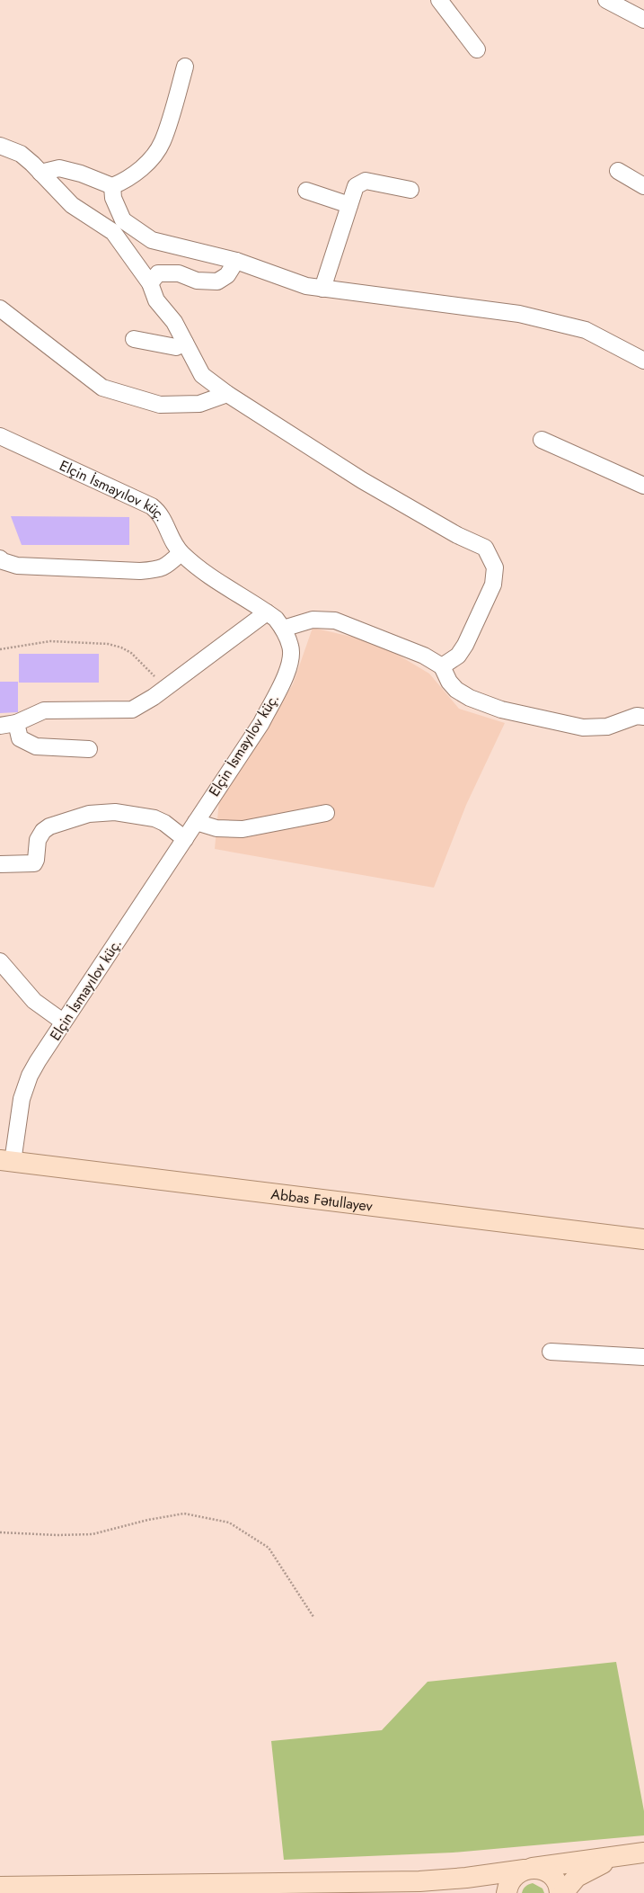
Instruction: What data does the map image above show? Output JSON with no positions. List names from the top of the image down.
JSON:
{
  "streets": {
    "main road": ["Abbas Fətullayev"],
    "street": ["Elçin İsmayılov küç."]
  },
  "crossings": [
    ["Elçin İsmayılov küç.", "Abbas Fətullayev"]
  ]
}
